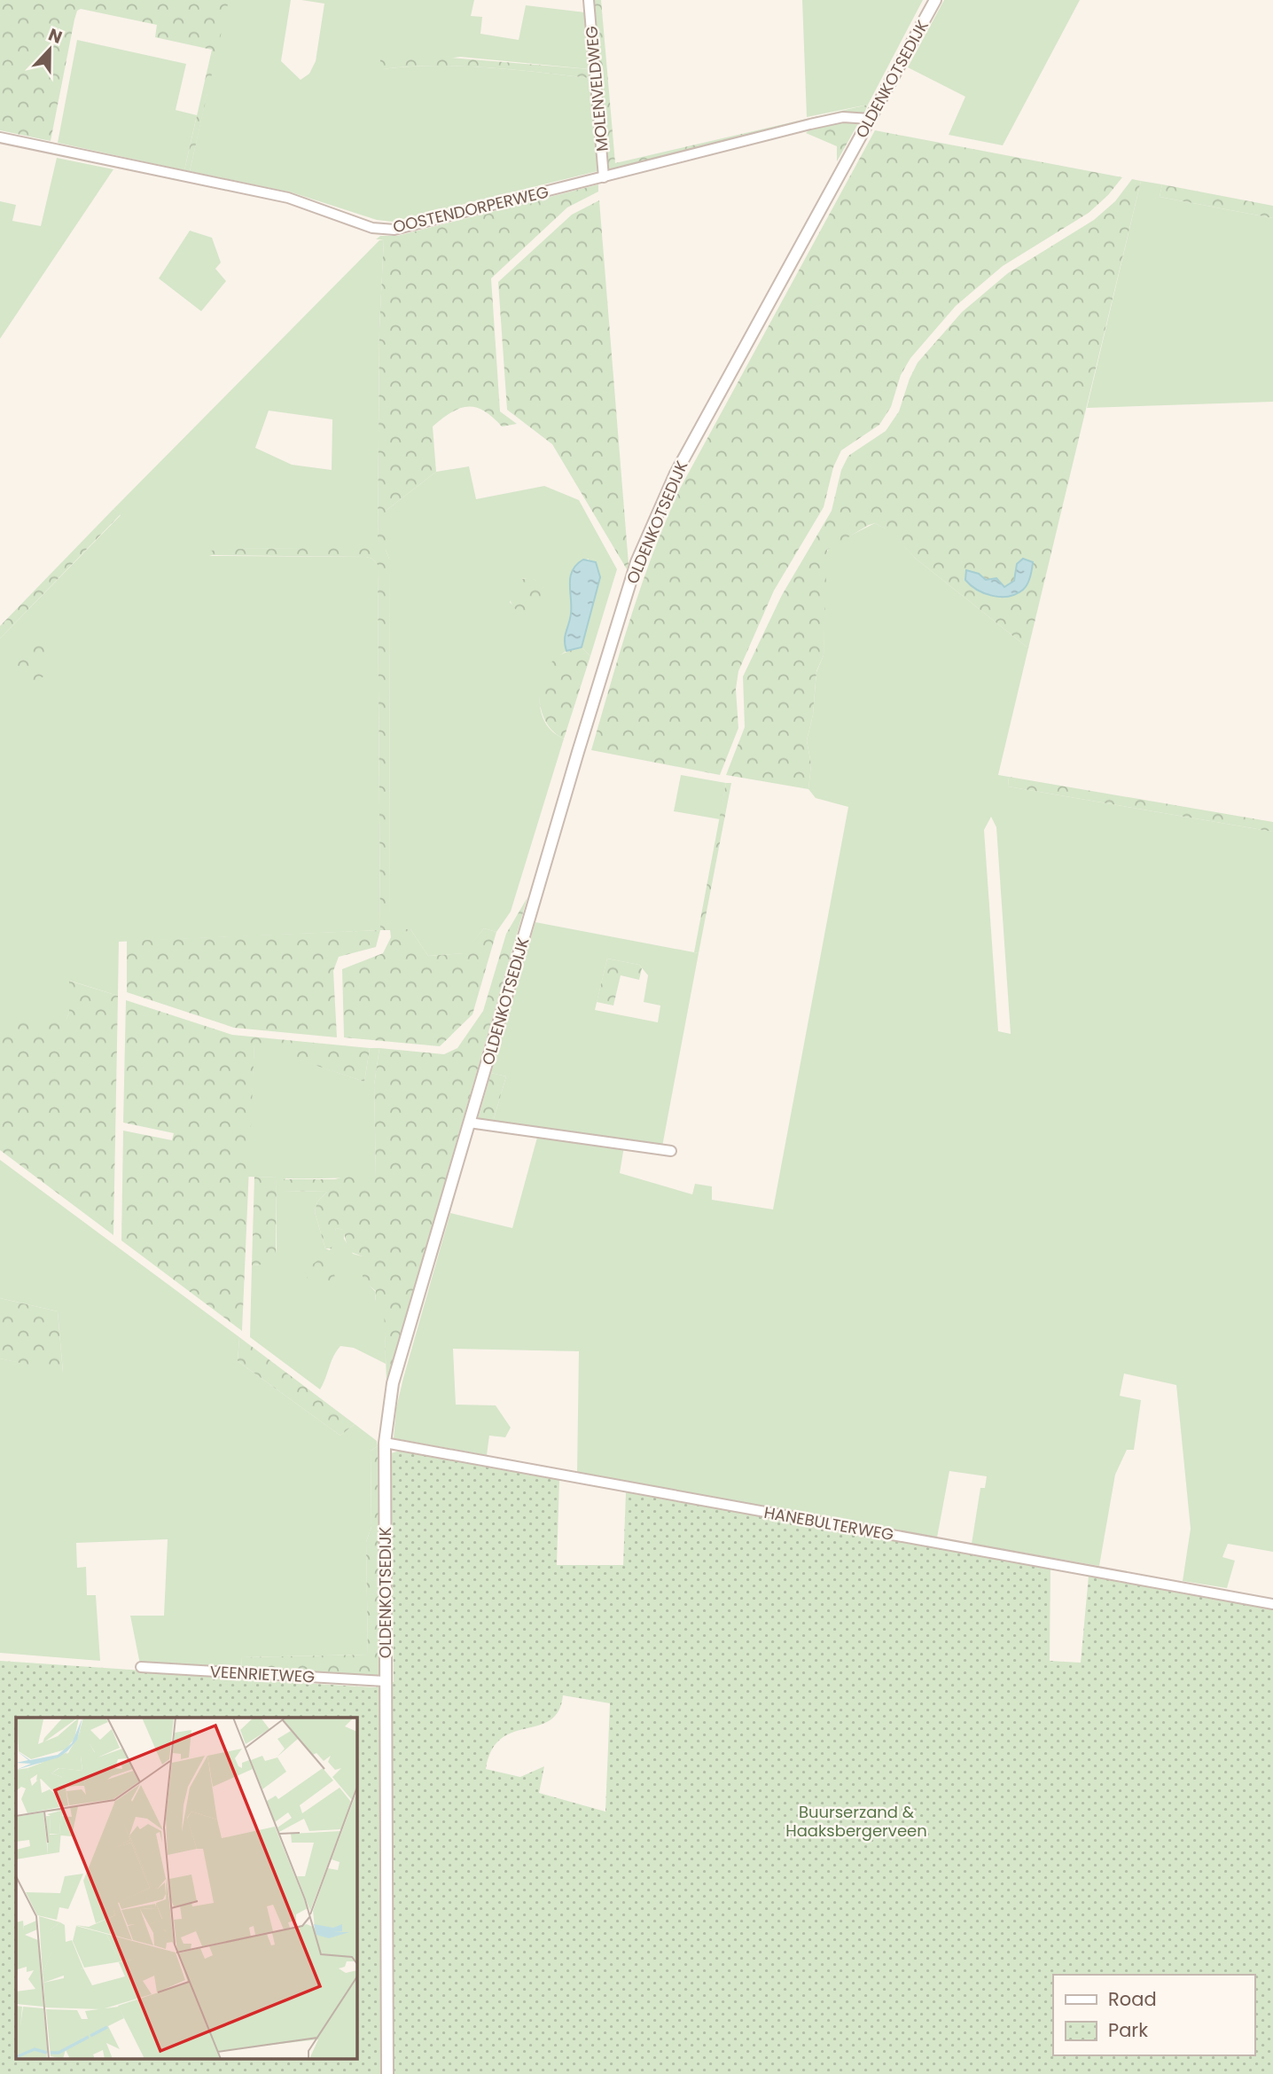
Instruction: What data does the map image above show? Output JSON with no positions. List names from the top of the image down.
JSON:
{
  "streets": {
    "street": [
      "OLDENKOTSEDIJK",
      "MOLENVELDWEG",
      "OOSTENDORPERWEG",
      "HANEBULTERWEG",
      "VEENRIETWEG"
    ]
  },
  "crossings": [
    ["OLDENKOTSEDIJK", "OOSTENDORPERWEG"],
    ["OLDENKOTSEDIJK", "HANEBULTERWEG"],
    ["OLDENKOTSEDIJK", "VEENRIETWEG"],
    ["MOLENVELDWEG", "OOSTENDORPERWEG"]
  ],
  "parks": ["Buurserzand & Haaksbergerveen"],
  "legend": ["Road", "Park"],
  "north": "top"
}
